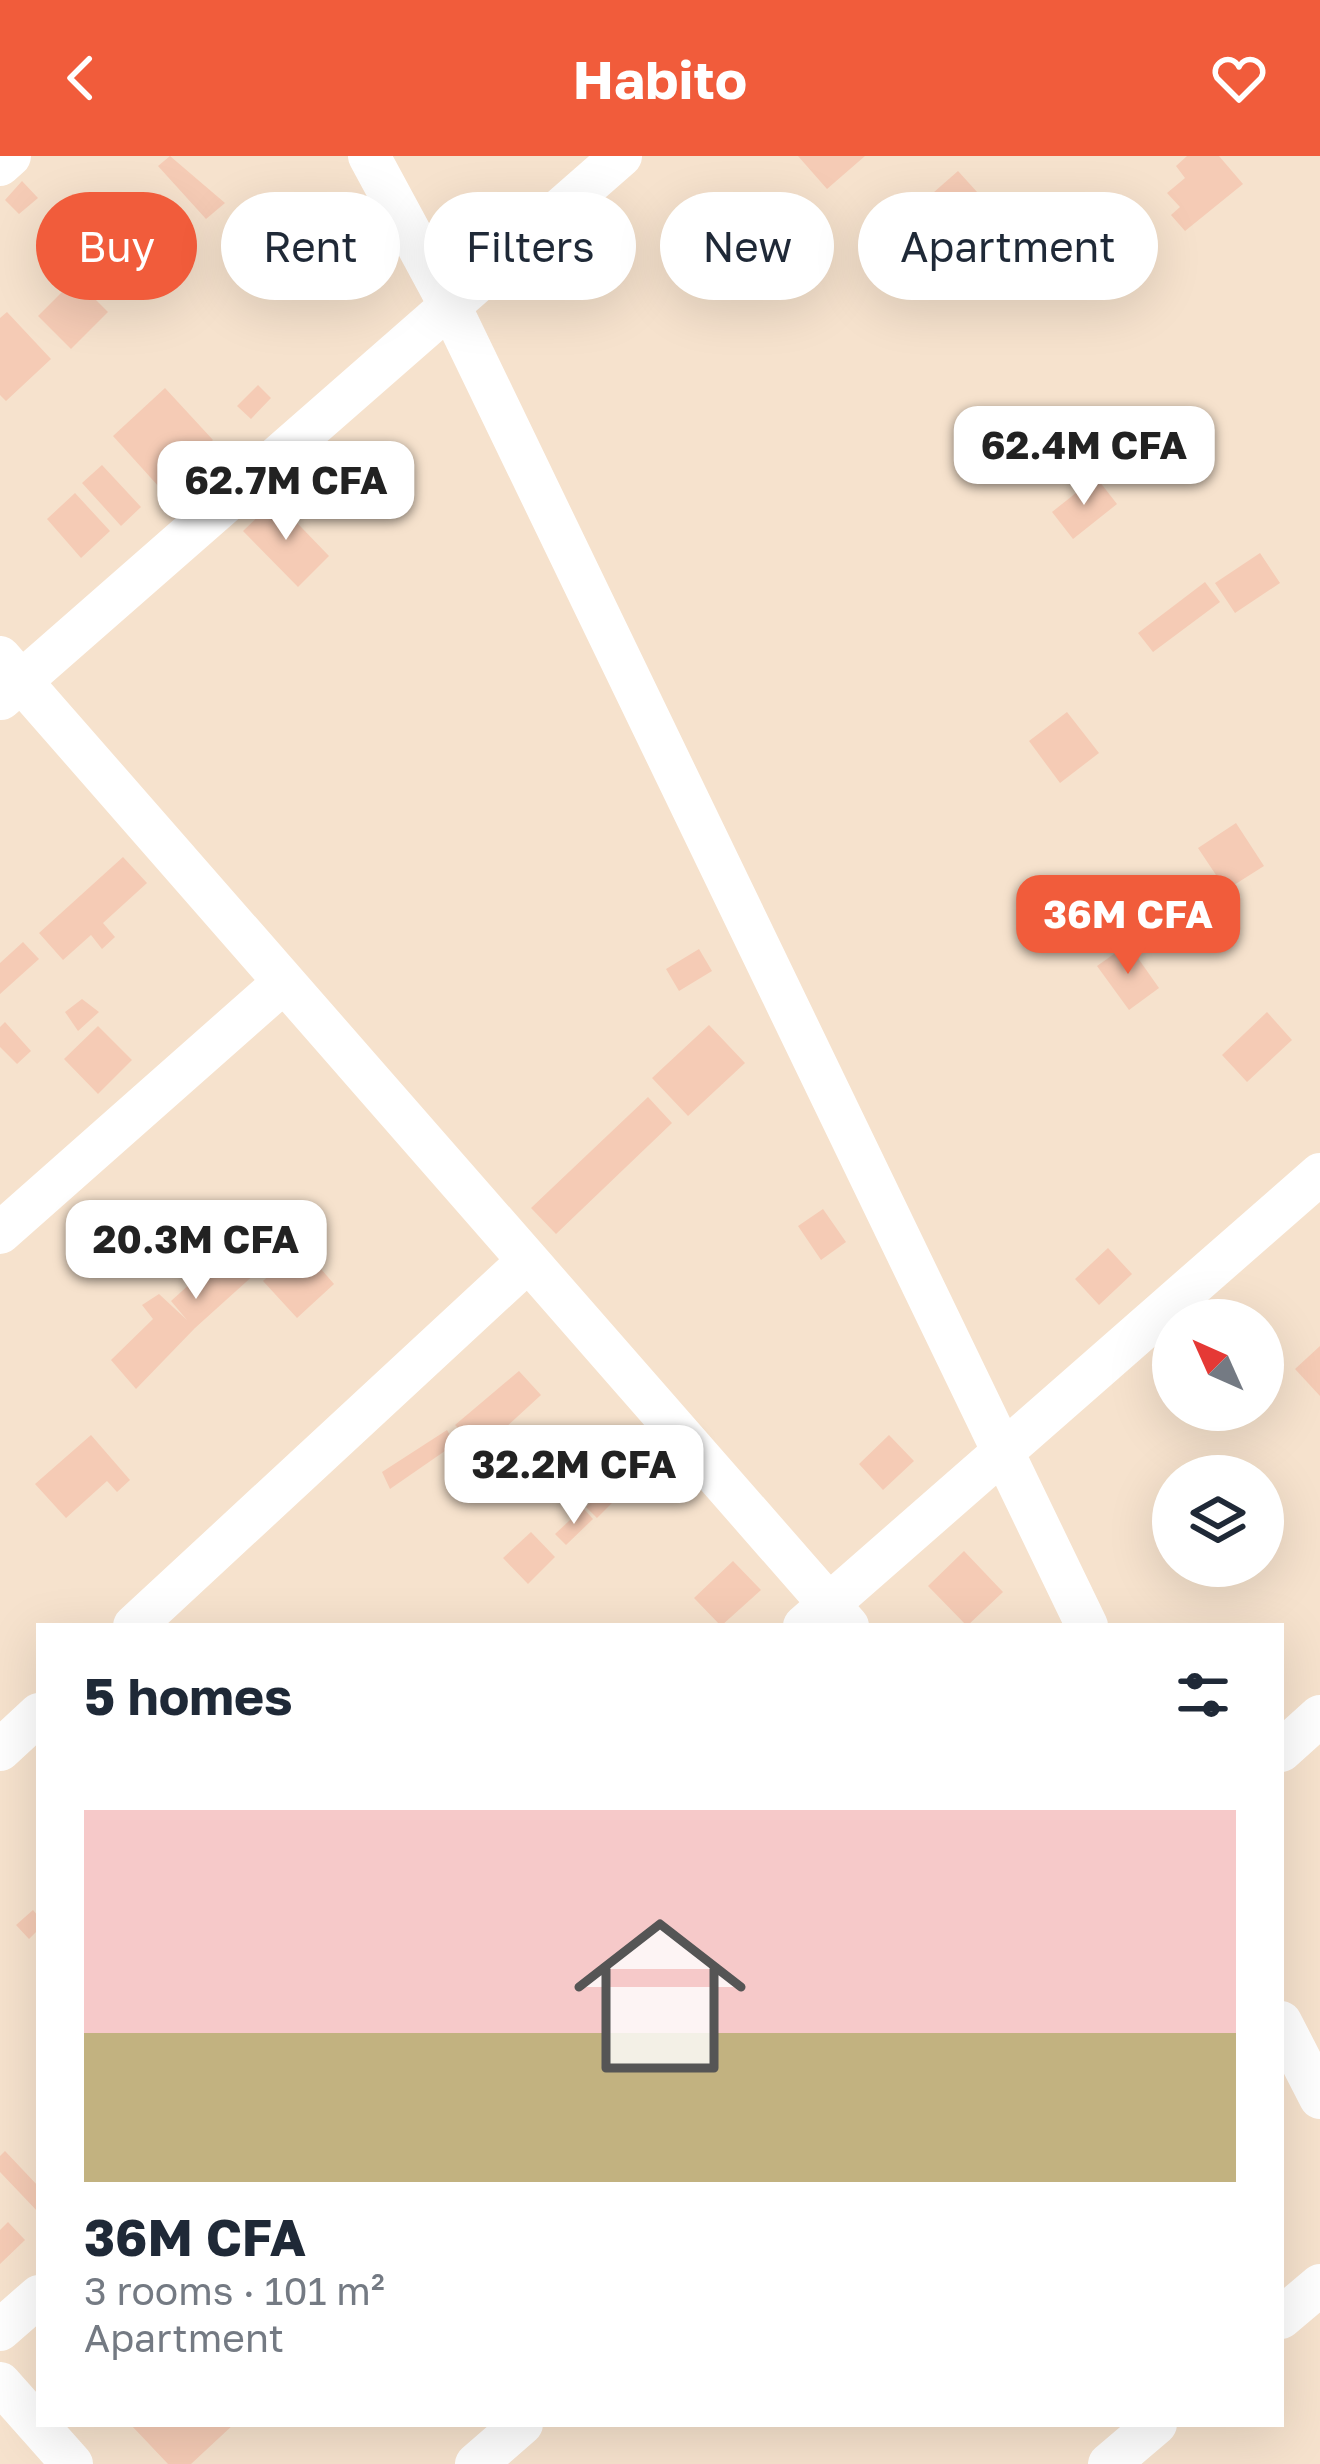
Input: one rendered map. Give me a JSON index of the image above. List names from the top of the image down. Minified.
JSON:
{"north":"top left","page":{"header":"Habito","chip":["Buy","Rent","Filters","New","Apartment"],"price":["62.4M CFA","62.7M CFA","36M CFA","20.3M CFA","32.2M CFA"],"heading":"5 homes","list":[{"name":"36M CFA","note":"3 rooms · 101 m² · Apartment"}]}}
